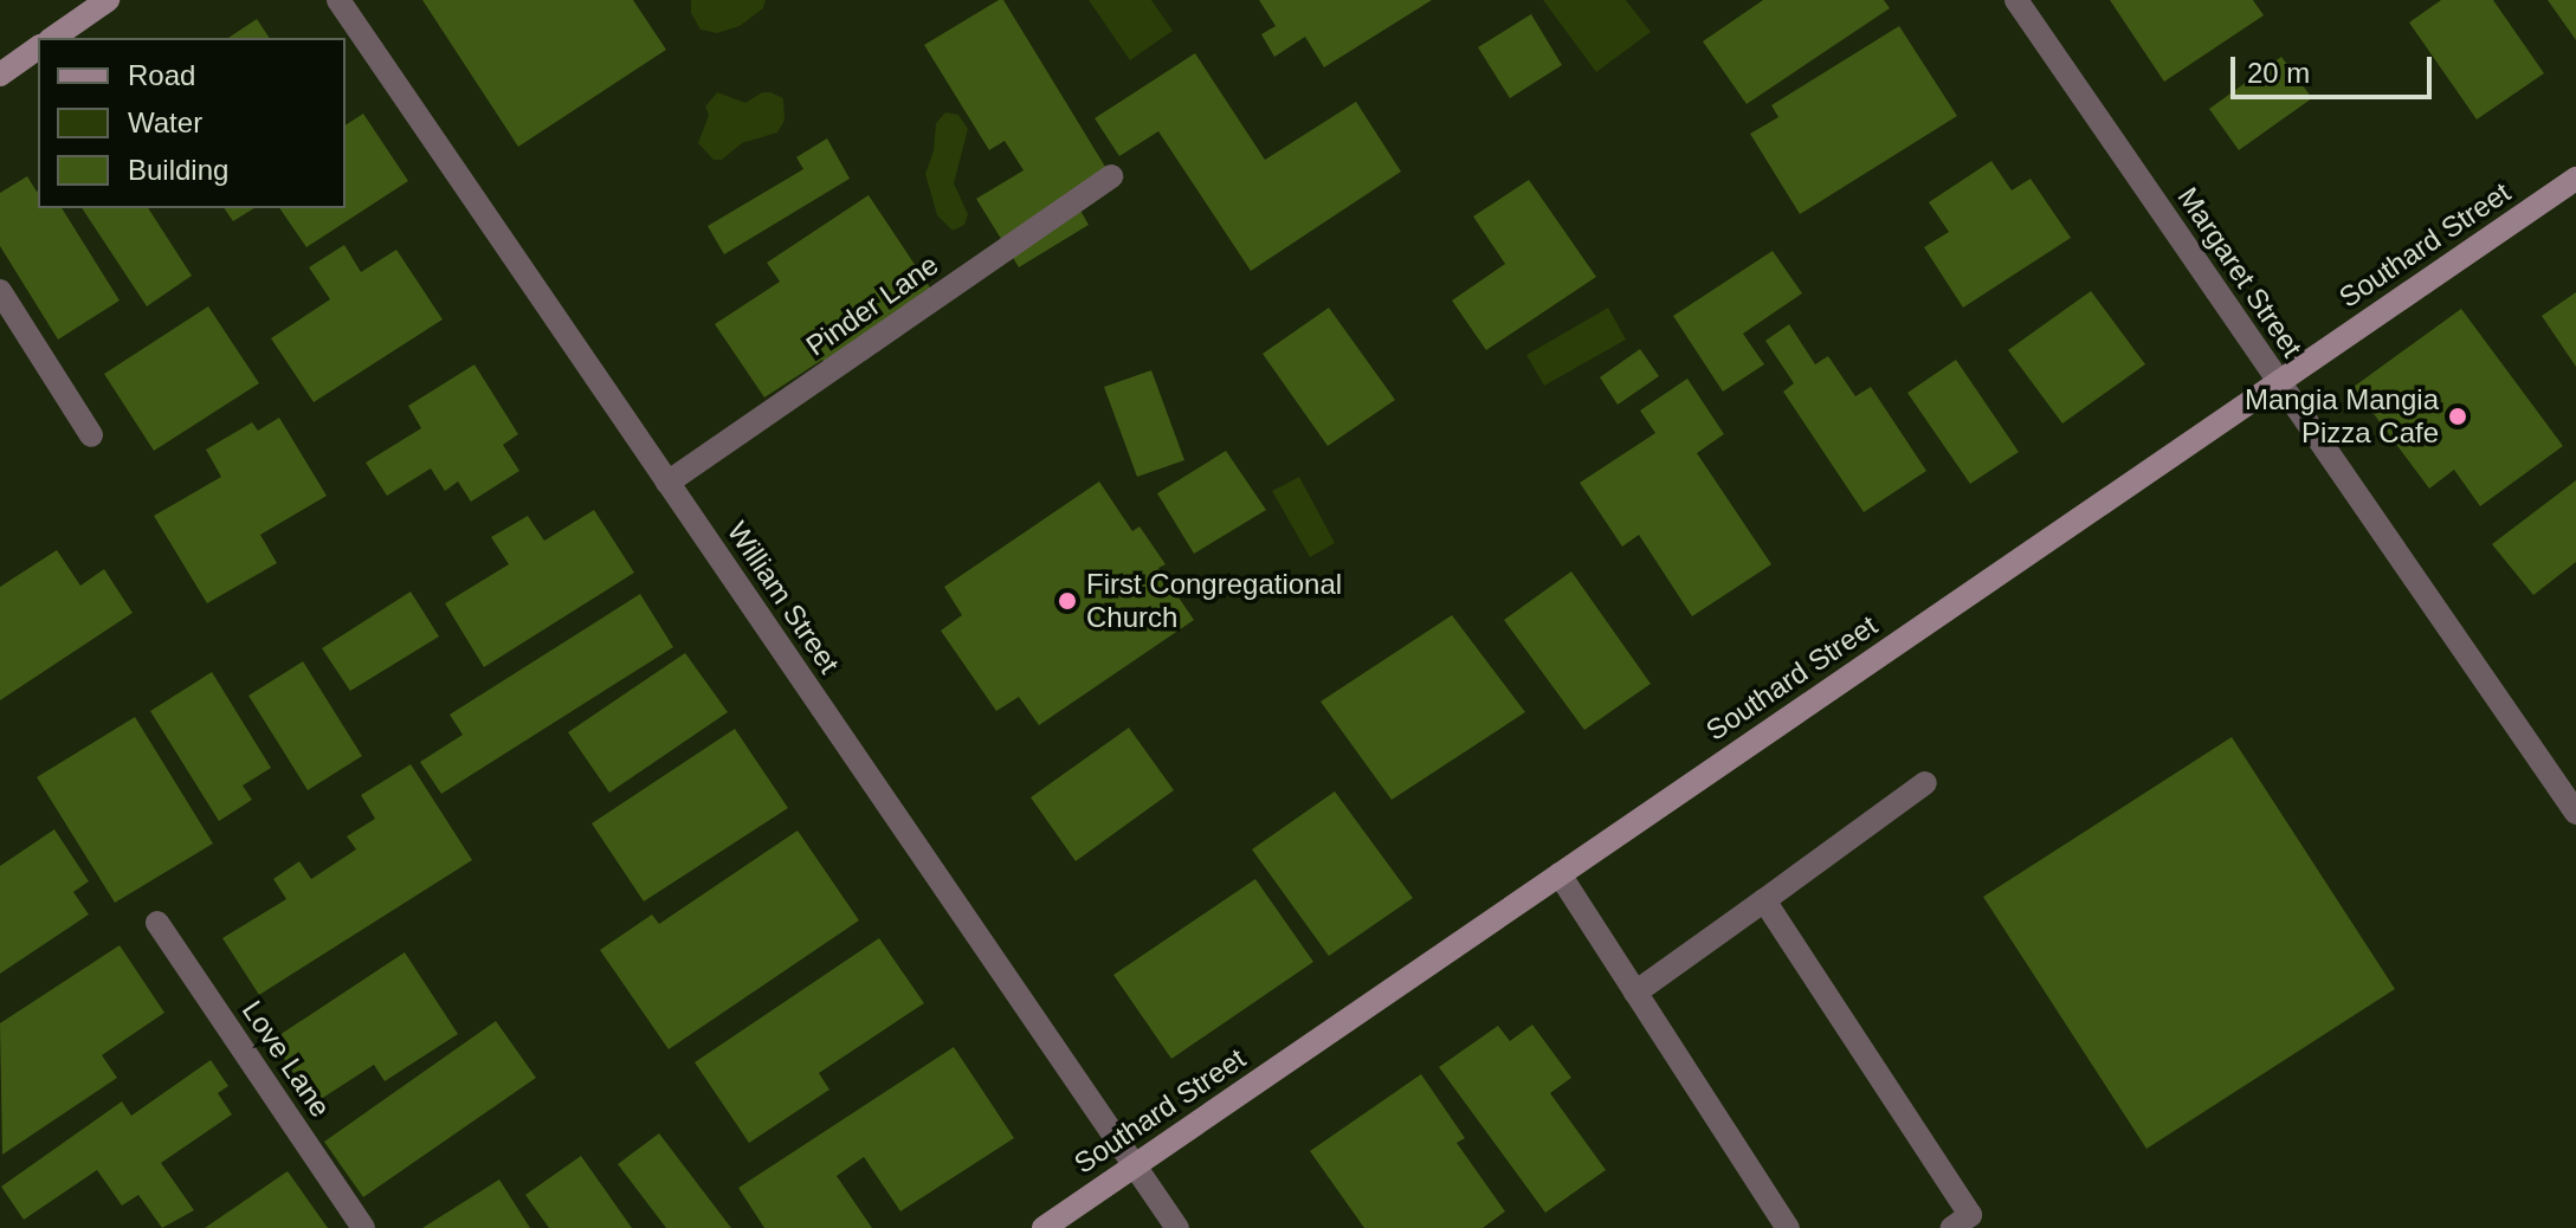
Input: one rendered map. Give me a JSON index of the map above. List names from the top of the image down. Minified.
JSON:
{"streets":{"street":["Southard Street","Margaret Street","Pinder Lane","William Street","Love Lane"]},"crossings":[["Southard Street","Margaret Street"],["Southard Street","William Street"],["Pinder Lane","William Street"]],"places":["Mangia Mangia Pizza Cafe","First Congregational Church"],"legend":["Road","Water","Building"],"scale_bar":"20 m"}
